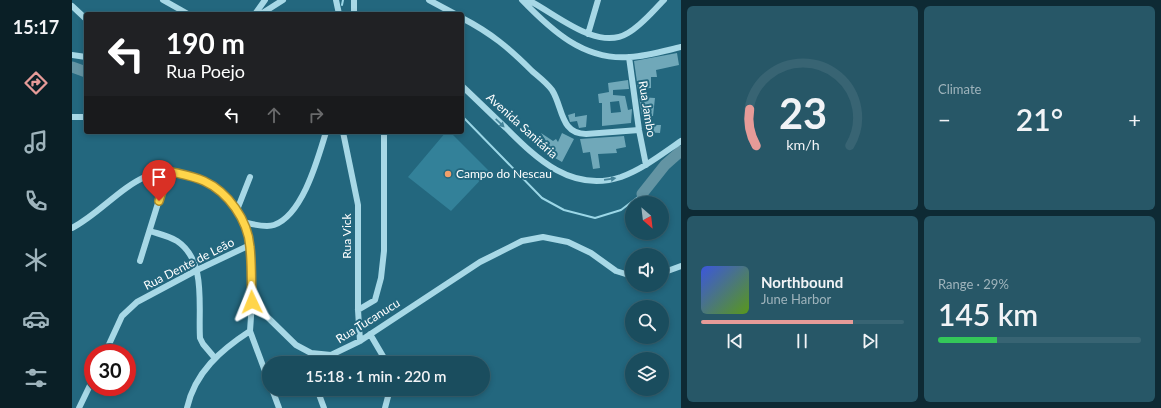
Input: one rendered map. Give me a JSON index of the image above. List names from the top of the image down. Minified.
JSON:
{"streets":{"street":["Rua Jambo","Avenida Sanitária","Rua Vick","Rua Dente de Leão","Rua Tucanucu"]},"crossings":[["Rua Jambo","Avenida Sanitária"],["Rua Vick","Rua Tucanucu"]],"one_way":["Avenida Sanitária"],"places":["Campo do Nescau"],"north":"bottom right","page":{"tabs":"15:17","tile":["Climate",["Range · 29%","145 km"]],"turn":["190 m","Rua Poejo"],"heat":["−","21°","+"],"song":["Northbound","June Harbor"],"limit":"30","trip":"15:18 · 1 min · 220 m","gauge":["23","km/h"]}}
